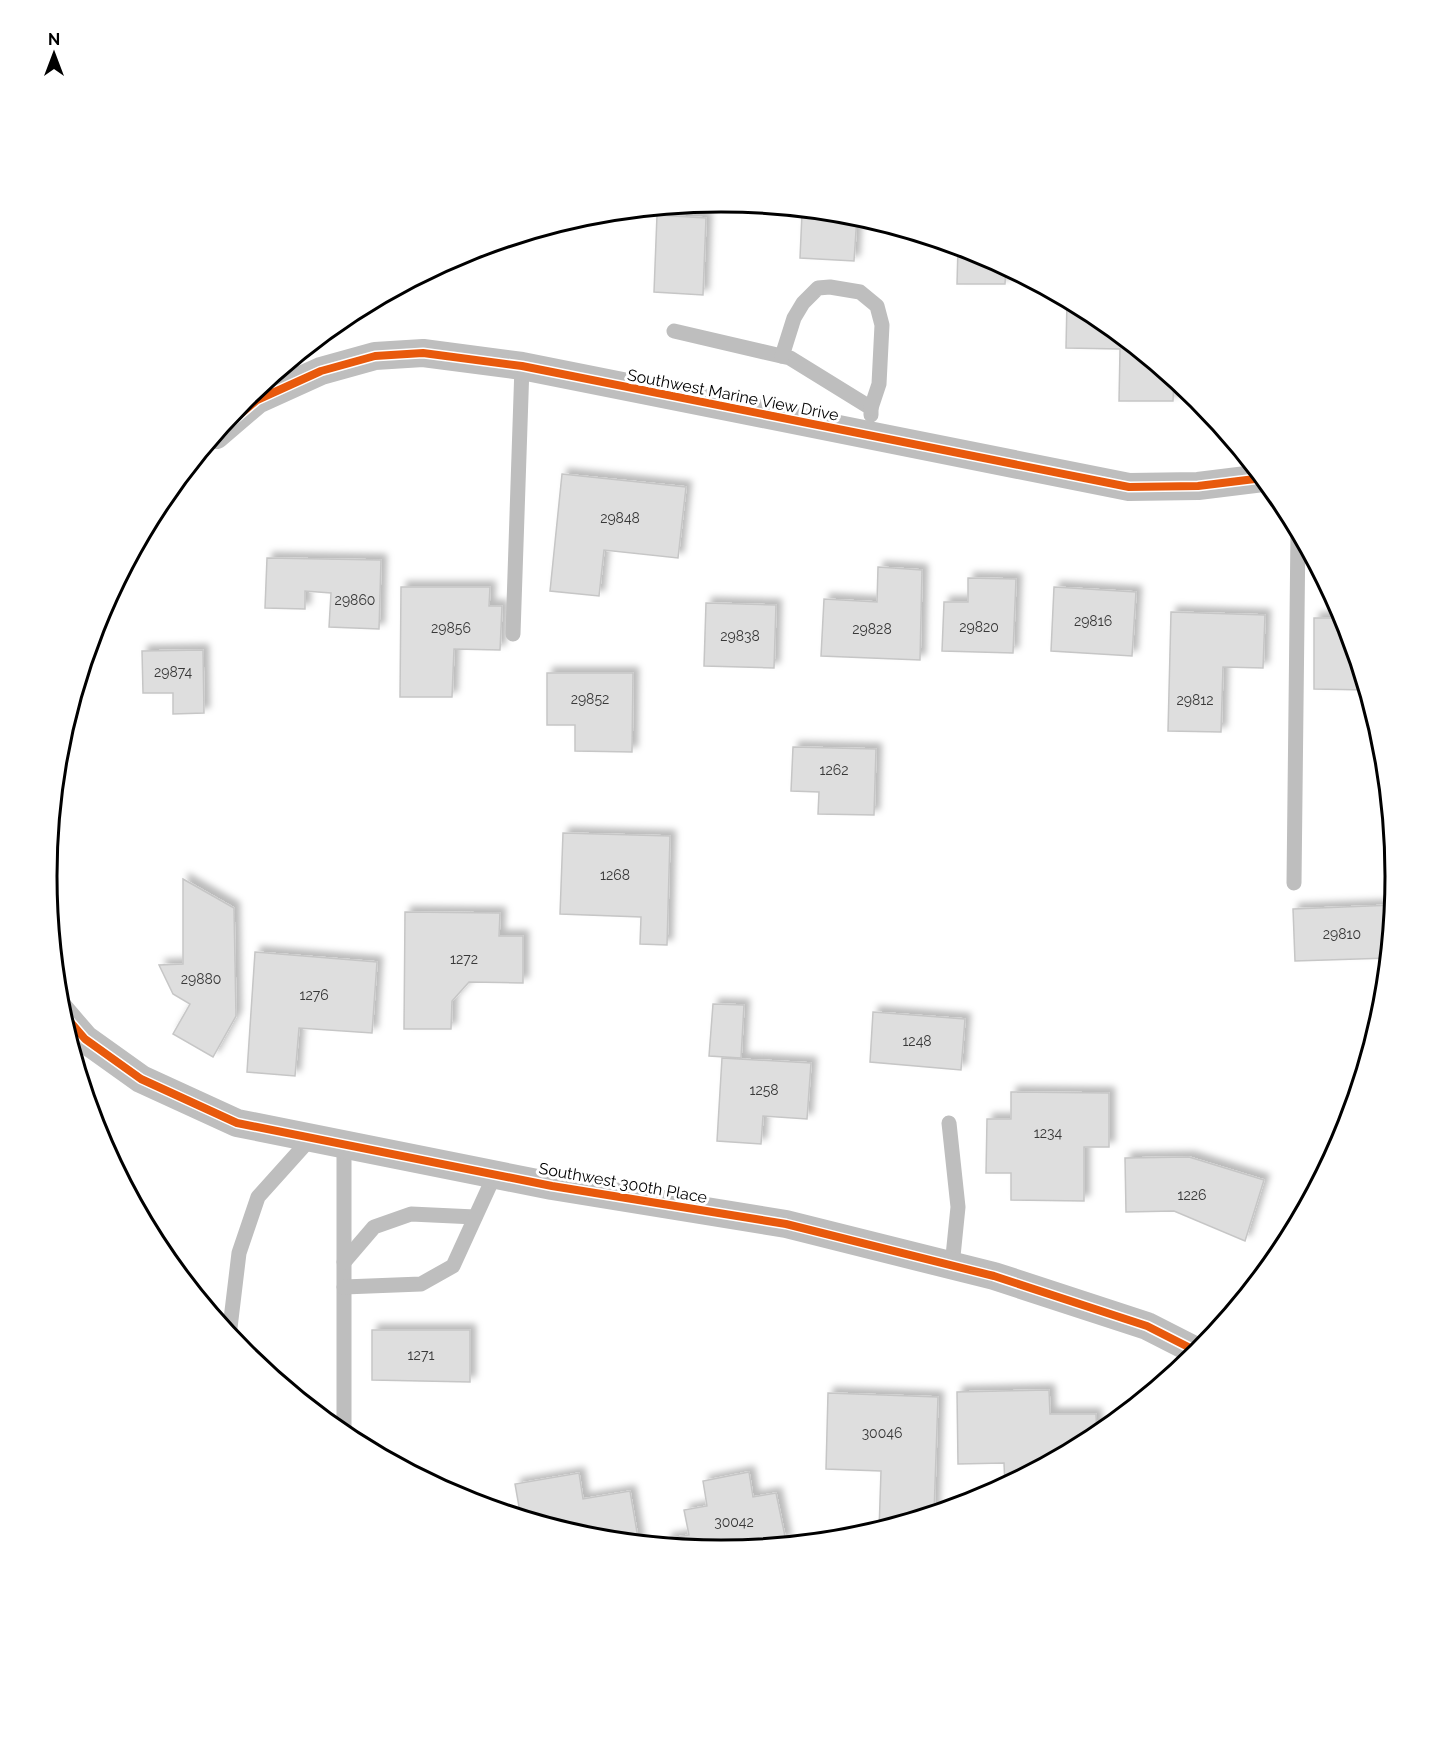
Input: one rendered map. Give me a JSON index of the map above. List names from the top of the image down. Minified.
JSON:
{"streets":{"street":["Southwest Marine View Drive","Southwest 300th Place"]},"house_numbers":["29848","29860","29816","29820","29856","29828","29838","29874","29852","29812","1262","1268","29810","1272","29880","1276","1248","1258","1234","1226","1271","30046","30042"],"north":"top"}
